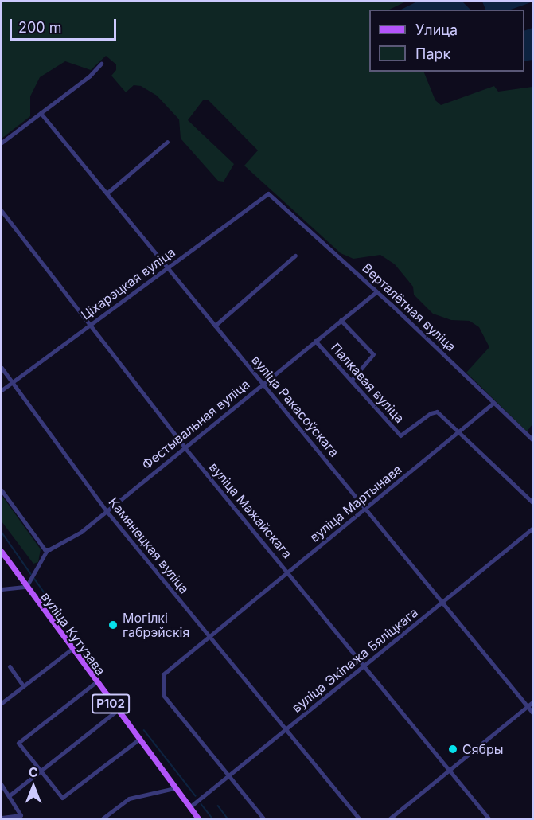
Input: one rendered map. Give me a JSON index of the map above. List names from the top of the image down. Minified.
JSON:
{"streets":{"main road":["вуліца Кутузава","Р102"],"street":["Ціхарэцкая вуліца","Верталётная вуліца","Палкавая вуліца","вуліца Ракасоўскага","Фестывальная вуліца","вуліца Мартынава","вуліца Мажайскага","Камянецкая вуліца","вуліца Экіпажа Бяліцкага"]},"crossings":[["Ціхарэцкая вуліца","Верталётная вуліца"],["Ціхарэцкая вуліца","вуліца Ракасоўскага"],["Ціхарэцкая вуліца","вуліца Мажайскага"],["Ціхарэцкая вуліца","Камянецкая вуліца"],["Верталётная вуліца","Фестывальная вуліца"],["Верталётная вуліца","вуліца Мартынава"],["Палкавая вуліца","Фестывальная вуліца"],["Палкавая вуліца","вуліца Мартынава"],["вуліца Ракасоўскага","Фестывальная вуліца"],["вуліца Ракасоўскага","вуліца Мартынава"],["вуліца Ракасоўскага","вуліца Экіпажа Бяліцкага"],["Фестывальная вуліца","вуліца Мажайскага"],["Фестывальная вуліца","Камянецкая вуліца"],["вуліца Мартынава","вуліца Мажайскага"],["вуліца Мартынава","Камянецкая вуліца"],["вуліца Мартынава","вуліца Экіпажа Бяліцкага"],["вуліца Мажайскага","вуліца Экіпажа Бяліцкага"],["Камянецкая вуліца","вуліца Экіпажа Бяліцкага"],["вуліца Кутузава","вуліца Экіпажа Бяліцкага"]],"places":["Могілкі габрэйскія","Сябры"],"legend":["Улица","Парк"],"scale_bar":"200 m","north":"top"}
